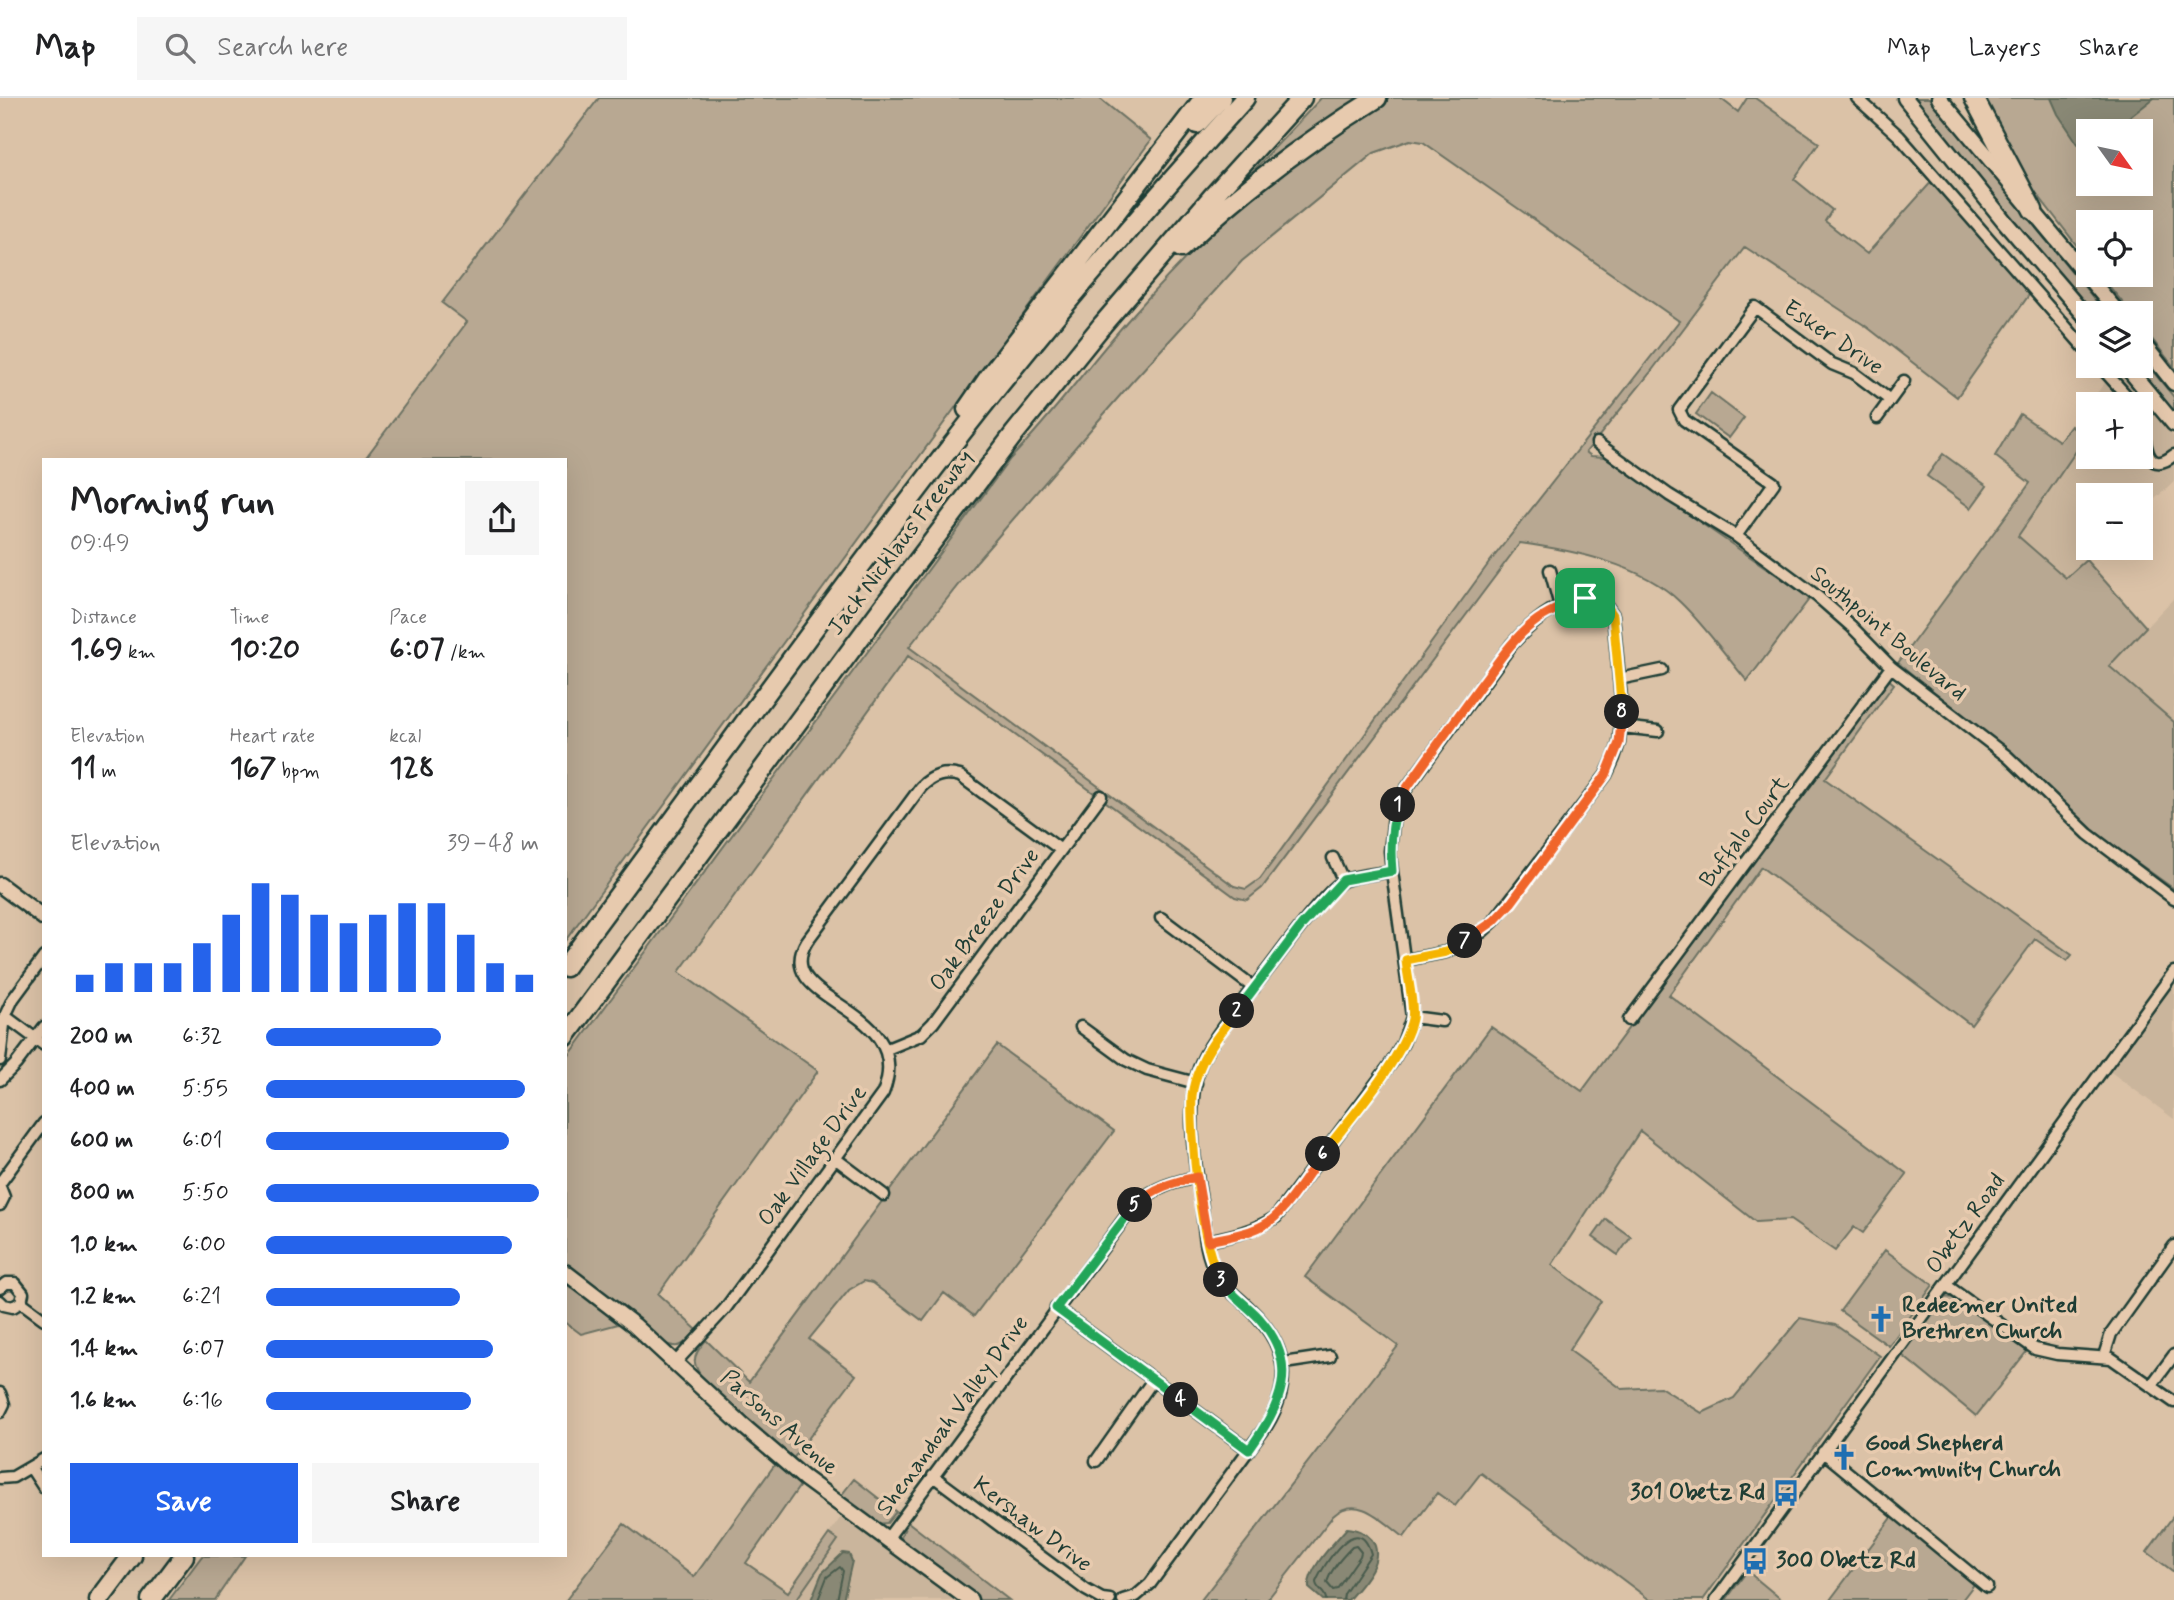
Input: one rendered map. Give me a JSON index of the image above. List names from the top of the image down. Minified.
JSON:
{"streets":{"highway":["Jack Nicklaus Freeway"],"main road":["Parsons Avenue"],"street":["Esker Drive","Southpoint Boulevard","Buffalo Court","Oak Breeze Drive","Oak Village Drive","Obetz Road","Shenandoah Valley Drive","Kershaw Drive"]},"crossings":[["Esker Drive","Southpoint Boulevard"],["Southpoint Boulevard","Buffalo Court"],["Oak Breeze Drive","Oak Village Drive"],["Oak Village Drive","Parsons Avenue"],["Shenandoah Valley Drive","Parsons Avenue"],["Shenandoah Valley Drive","Kershaw Drive"]],"places":{"church":["Redeemer United Brethren Church","Good Shepherd Community Church"],"bus stop":["301 Obetz Rd","300 Obetz Rd"]},"north":"bottom right","page":{"header":"Map","search":"Search here","nav":["Map","Layers","Share"],"map_buttons":["+","−"],"heading":["Morning run","09:49"],"stats":[["Distance","1.69 km"],["Time","10:20"],["Pace","6:07 /km"],["Elevation","11 m"],["Heart rate","167 bpm"],["kcal","128"]],"pins":["8","1","7","2","6","5","3","4"],"chart":["Elevation","39–48 m"],"list":[{"name":"200 m","note":"6:32"},{"name":"400 m","note":"5:55"},{"name":"600 m","note":"6:01"},{"name":"800 m","note":"5:50"},{"name":"1.0 km","note":"6:00"},{"name":"1.2 km","note":"6:21"},{"name":"1.4 km","note":"6:07"},{"name":"1.6 km","note":"6:16"}],"buttons":["Save","Share"]}}
